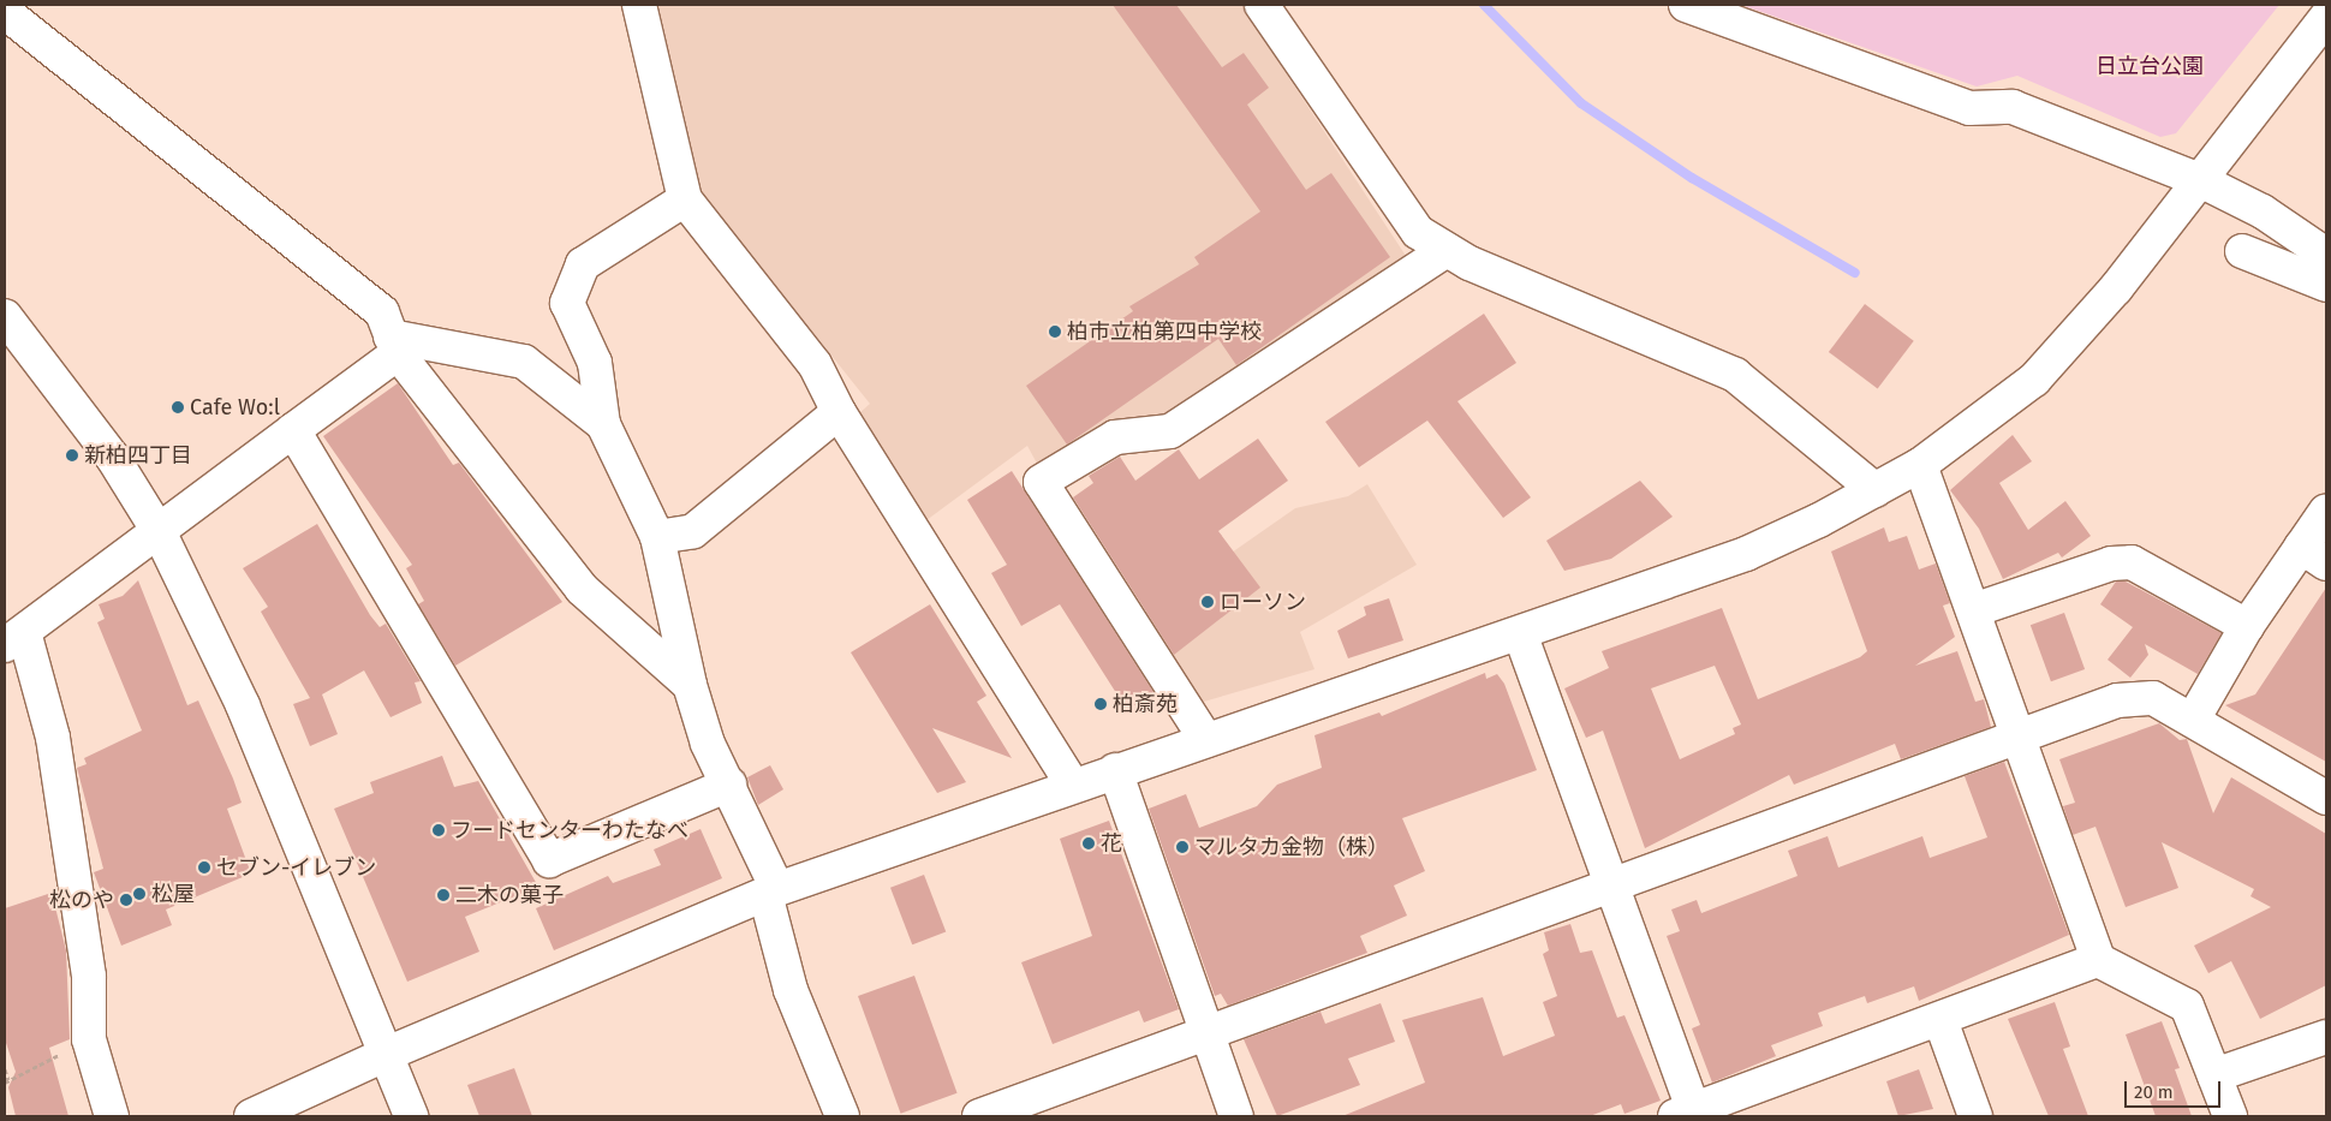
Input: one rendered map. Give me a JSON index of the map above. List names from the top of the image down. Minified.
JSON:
{"parks":["日立台公園"],"places":["柏市立柏第四中学校","Cafe Wo:l","新柏四丁目","ローソン","柏斎苑","フードセンターわたなべ","花","マルタカ金物（株）","セブン-イレブン","松屋","二木の菓子","松のや"],"scale_bar":"20 m"}
